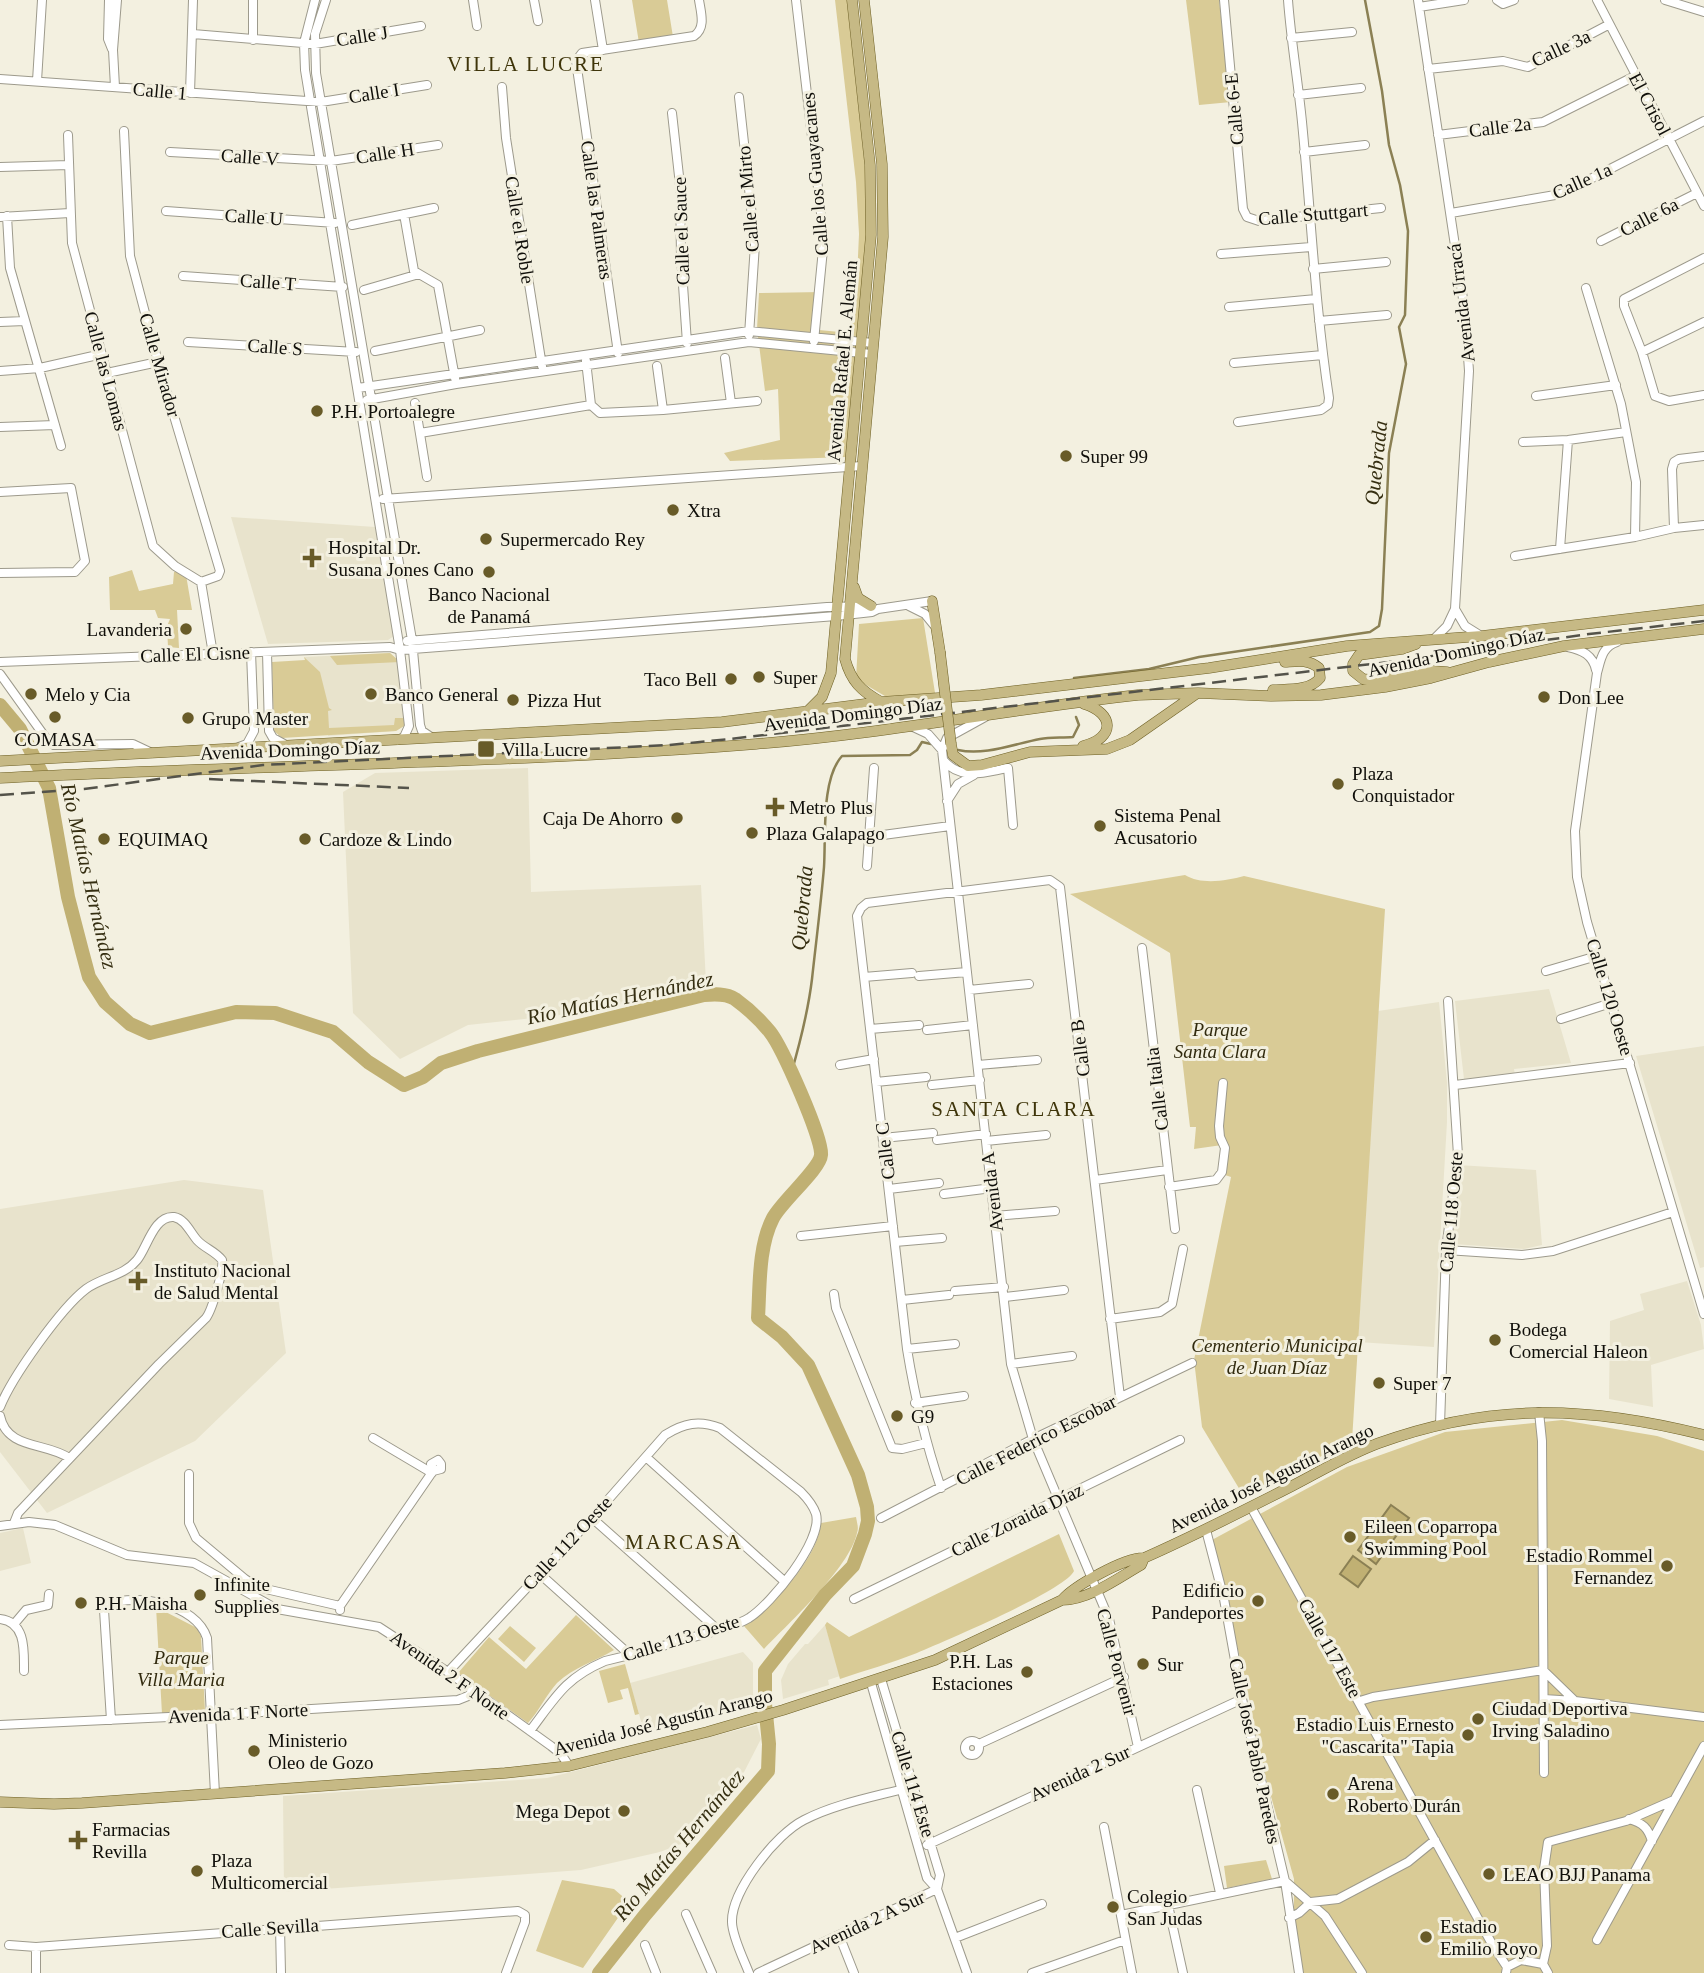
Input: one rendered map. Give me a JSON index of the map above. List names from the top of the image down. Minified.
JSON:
{"streets":{"main road":["Avenida Rafael E. Alemán","Avenida Domingo Díaz","Avenida José Agustín Arango"],"street":["Calle J","Calle 3a","Calle 1","Calle I","El Crisol","Calle 6-E","Calle 2a","Calle H","Calle V","Calle los Guayacanes","Calle 1a","Calle el Mirto","Calle las Palmeras","Calle Stuttgart","Calle U","Calle 6a","Calle el Roble","Calle el Sauce","Calle T","Avenida Urracá","Calle S","Calle Mirador","Calle las Lomas","Calle El Cisne","Calle 120 Oeste","Calle B","Calle Italia","Calle C","Avenida A","Calle 118 Oeste","Calle Federico Escobar","Calle Zoraida Díaz","Calle 112 Oeste","Calle 113 Oeste","Calle 117 Este","Calle Porvenir","Avenida 2 F Norte","Avenida 1 F Norte","Calle José Pablo Paredes","Avenida 2 Sur","Calle 114 Este","Avenida 2 A Sur","Calle Sevilla"]},"crossings":[["Calle 3a","El Crisol"],["Calle 3a","Avenida Urracá"],["Calle 1","Calle I"],["El Crisol","Calle 2a"],["El Crisol","Calle 1a"],["El Crisol","Calle 6a"],["Calle 6-E","Calle Stuttgart"],["Calle 2a","Avenida Urracá"],["Calle H","Calle V"],["Calle 1a","Avenida Urracá"],["Avenida Rafael E. Alemán","Avenida Domingo Díaz"],["Calle Mirador","Calle las Lomas"],["Avenida Domingo Díaz","Calle 120 Oeste"],["Calle B","Calle C"],["Calle B","Avenida A"],["Calle B","Calle Federico Escobar"],["Calle C","Avenida A"],["Calle C","Calle Federico Escobar"],["Avenida A","Calle Federico Escobar"],["Avenida A","Avenida José Agustín Arango"],["Avenida A","Calle Zoraida Díaz"],["Avenida A","Calle Porvenir"],["Calle 118 Oeste","Avenida José Agustín Arango"],["Avenida José Agustín Arango","Calle 117 Este"],["Avenida José Agustín Arango","Calle Porvenir"],["Avenida José Agustín Arango","Avenida 2 F Norte"],["Avenida José Agustín Arango","Calle José Pablo Paredes"],["Avenida José Agustín Arango","Calle 114 Este"],["Calle 112 Oeste","Calle 113 Oeste"],["Calle 112 Oeste","Avenida 2 F Norte"],["Calle 113 Oeste","Avenida 2 F Norte"],["Calle Porvenir","Avenida 2 Sur"],["Avenida 2 F Norte","Avenida 1 F Norte"],["Calle José Pablo Paredes","Avenida 2 Sur"],["Avenida 2 Sur","Calle 114 Este"],["Calle 114 Este","Avenida 2 A Sur"]],"districts":["VILLA LUCRE","SANTA CLARA","MARCASA"],"water":["Quebrada","Río Matías Hernández"],"parks":["Parque Santa Clara","Cementerio Municipal de Juan Díaz","Parque Villa Maria"],"places":{"other":["P.H. Portoalegre","Super 99","Xtra","Supermercado Rey","Banco Nacional de Panamá","Lavanderia","Super","Taco Bell","Melo y Cia","Banco General","Don Lee","Pizza Hut","COMASA","Grupo Master","Plaza Conquistador","Caja De Ahorro","Sistema Penal Acusatorio","Plaza Galapago","EQUIMAQ","Cardoze & Lindo","Bodega Comercial Haleon","Super 7","G9","Eileen Coparropa Swimming Pool","Estadio Rommel Fernandez","Infinite Supplies","Edificio Pandeportes","P.H. Maisha","Sur","P.H. Las Estaciones","Ciudad Deportiva Irving Saladino","Estadio Luis Ernesto \"Cascarita\" Tapia","Ministerio Oleo de Gozo","Arena Roberto Durán","Mega Depot","Plaza Multicomercial","LEAO BJJ Panama","Colegio San Judas","Estadio Emilio Royo"],"health":["Hospital Dr. Susana Jones Cano","Metro Plus","Instituto Nacional de Salud Mental","Farmacias Revilla"],"transit":["Villa Lucre"]}}
